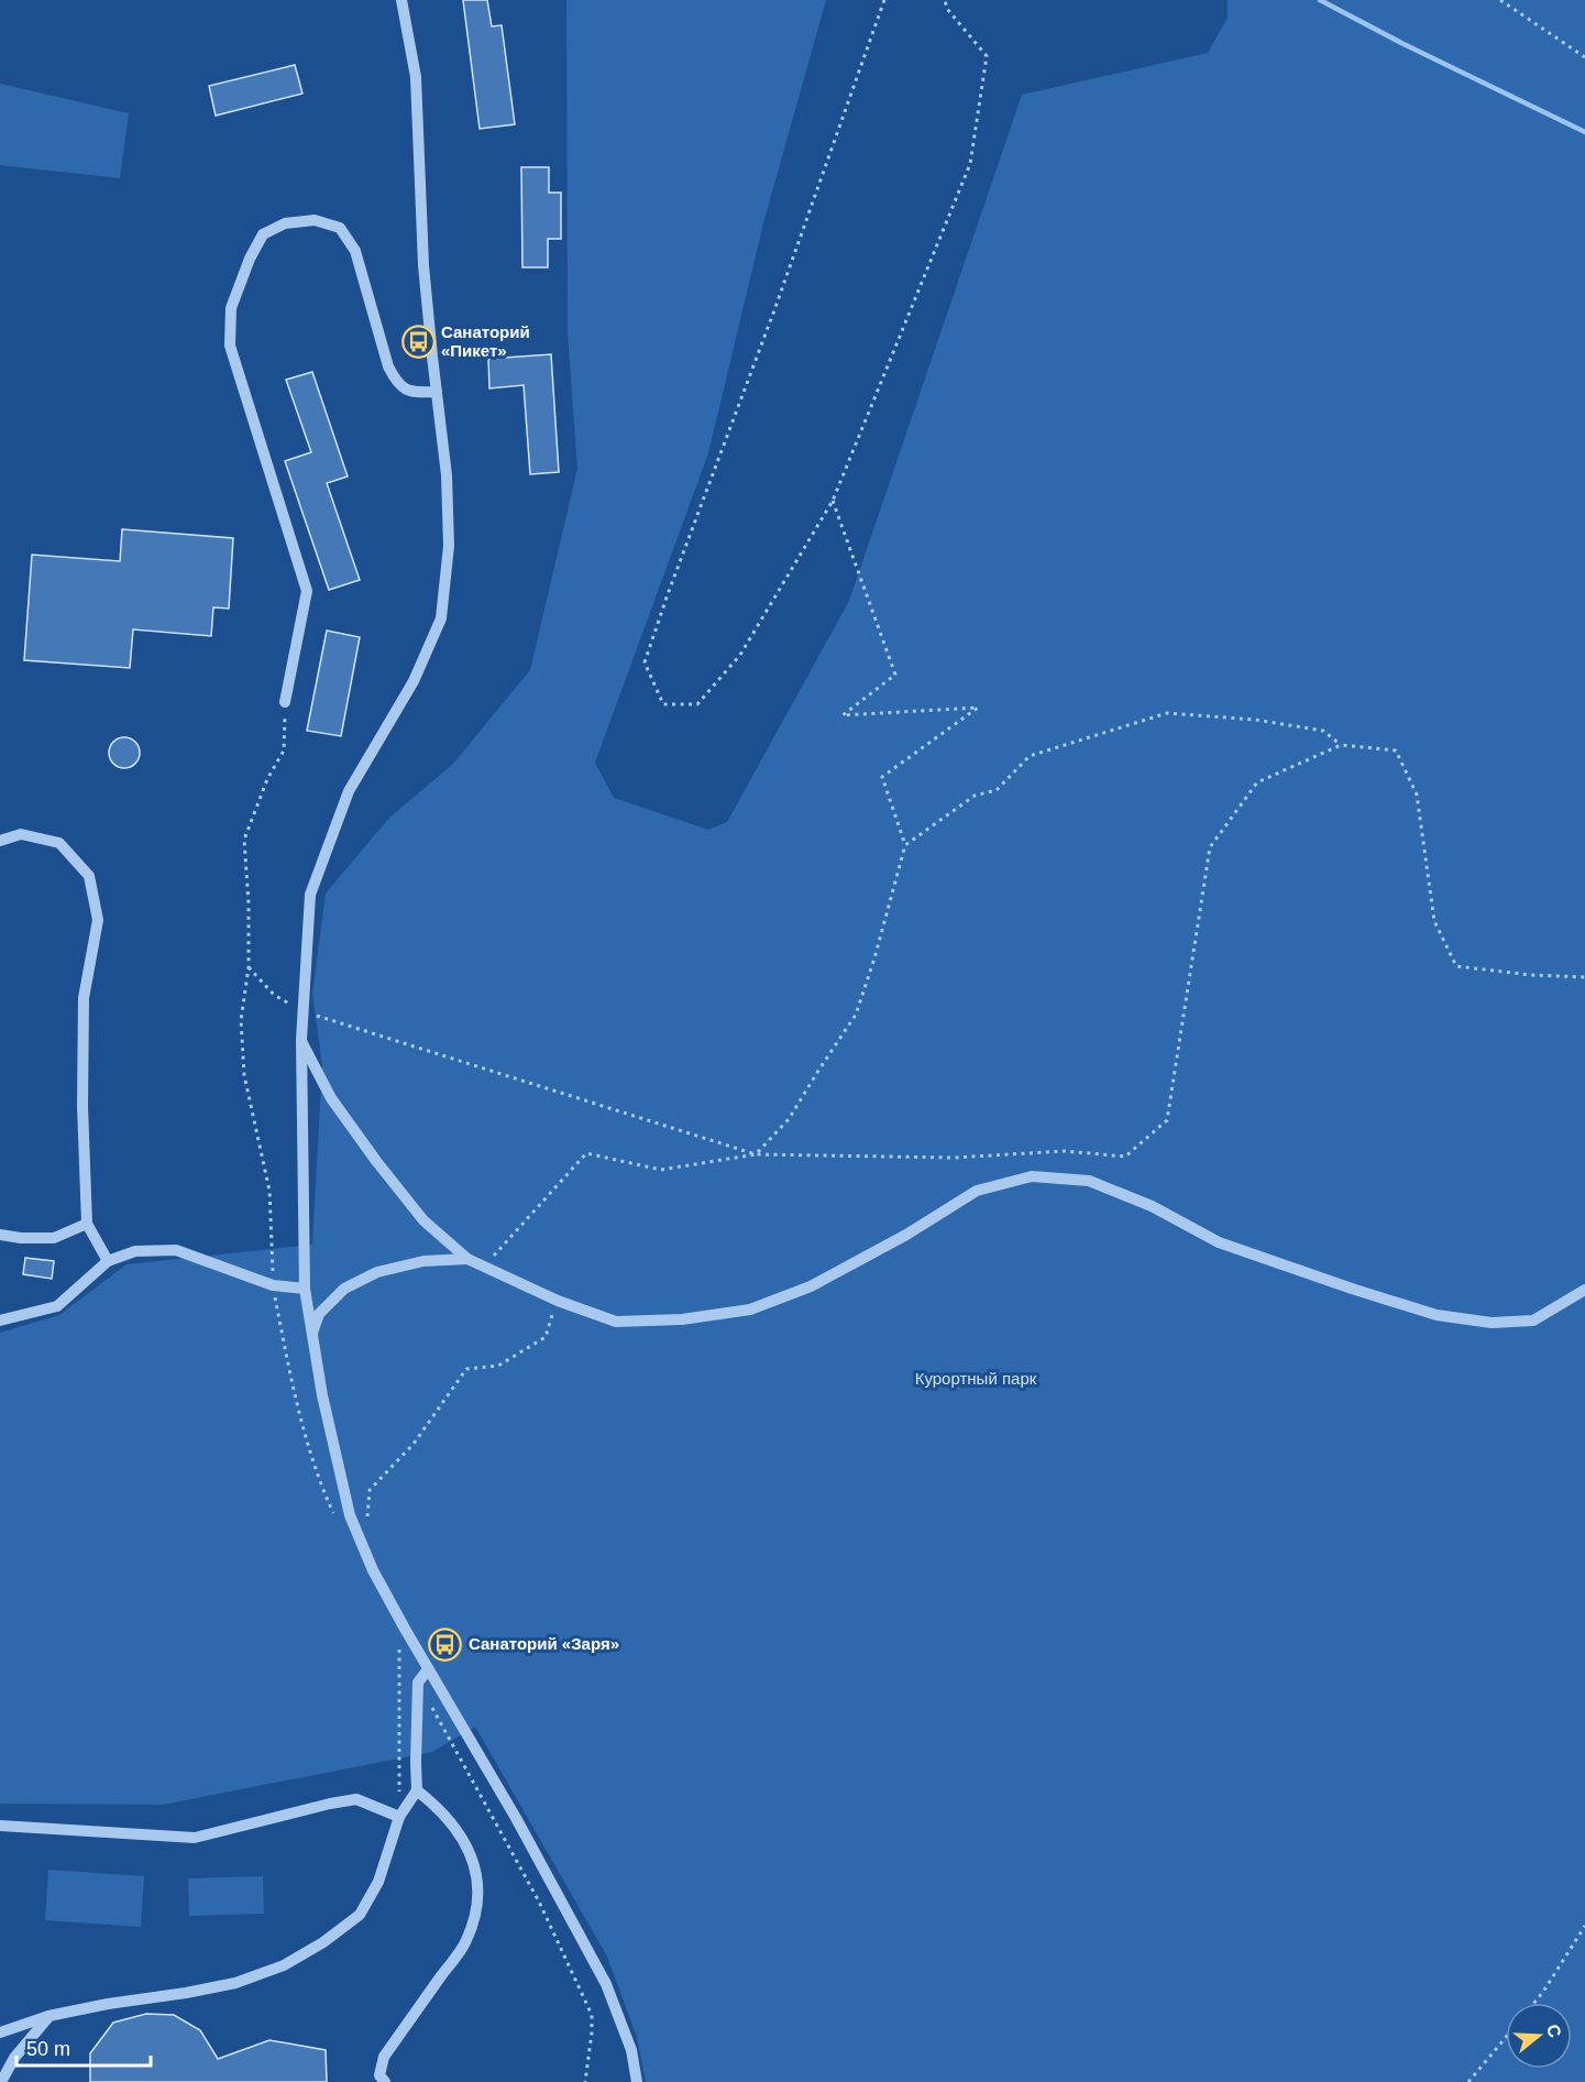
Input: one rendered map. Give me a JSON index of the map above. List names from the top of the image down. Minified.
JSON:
{"parks":["Курортный парк"],"places":{"bus stop":["Санаторий «Пикет»","Санаторий «Заря»"]},"scale_bar":"50 m","north":"right"}
